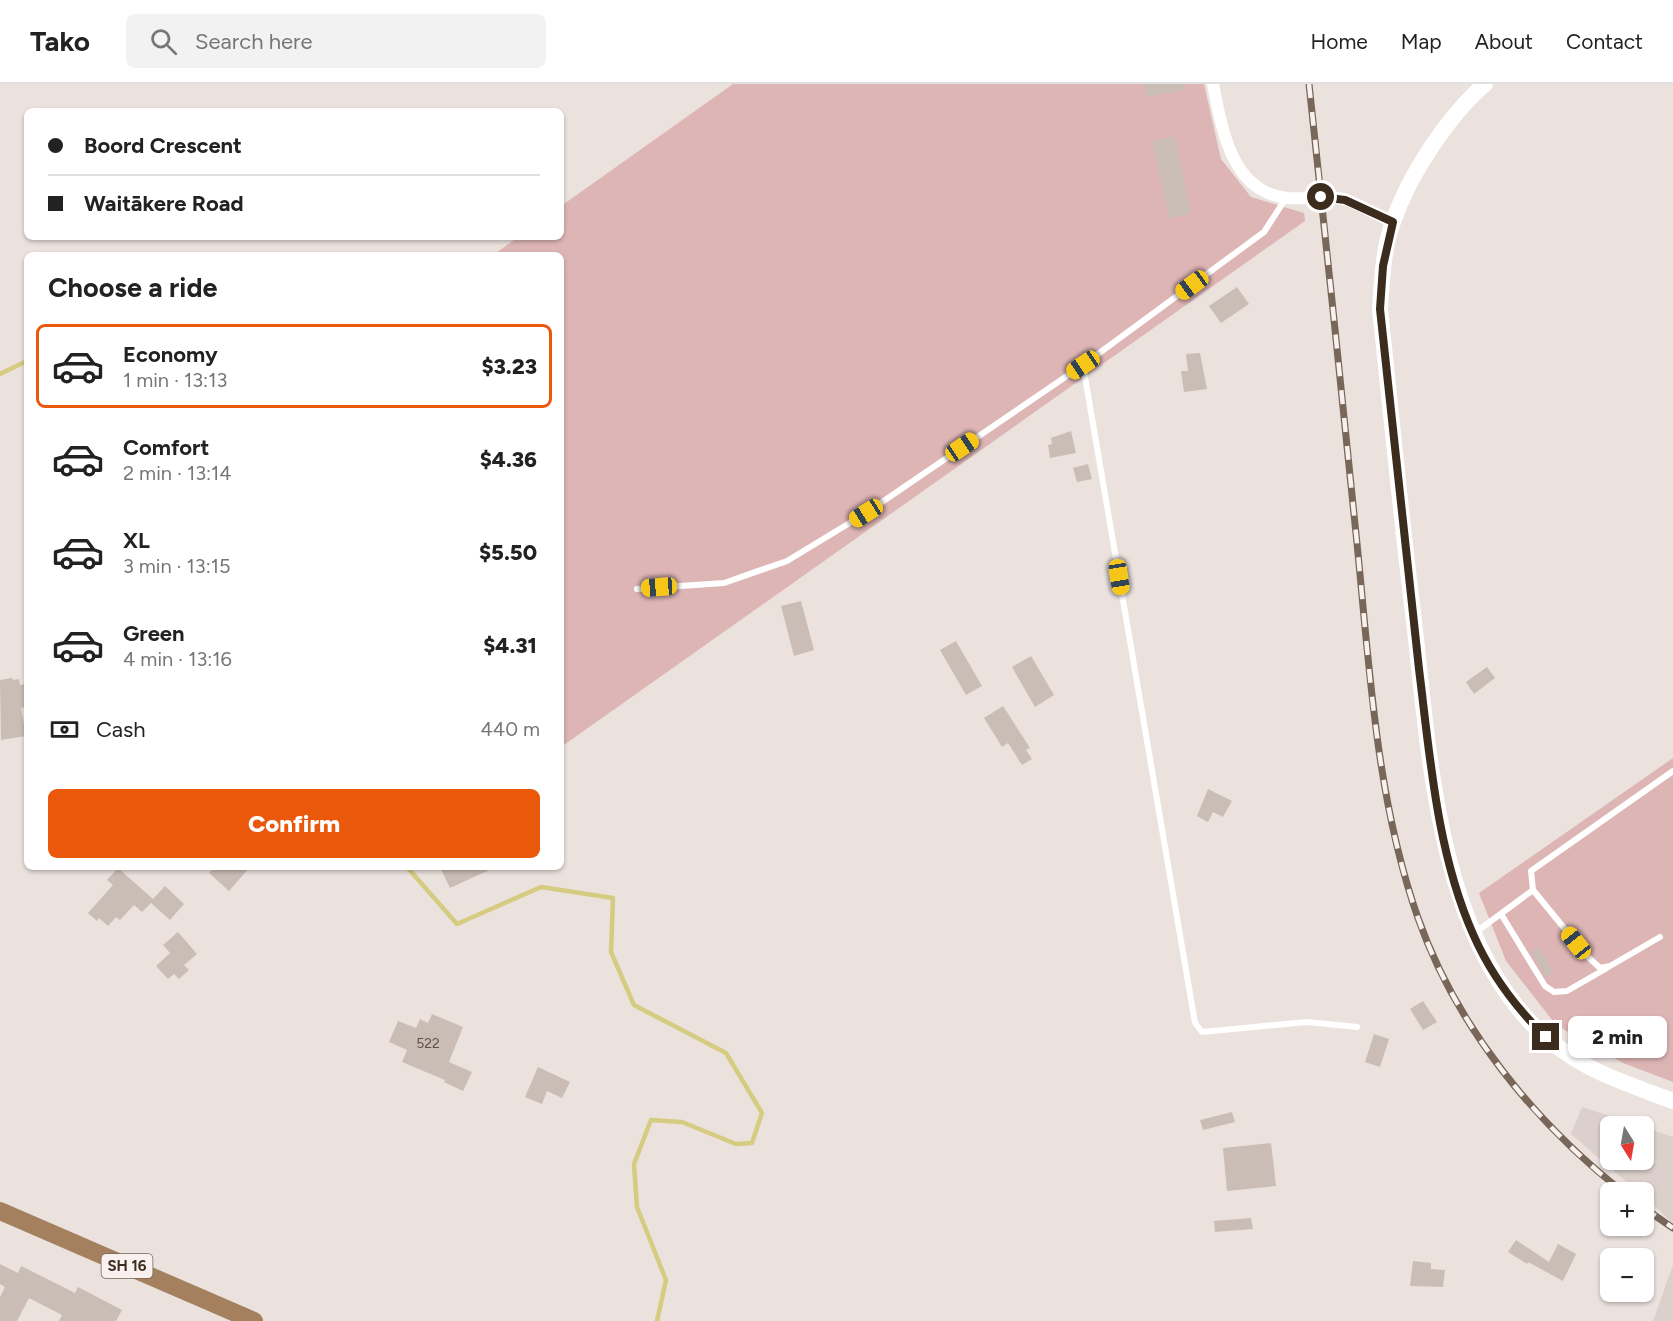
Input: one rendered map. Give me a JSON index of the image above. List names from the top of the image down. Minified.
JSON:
{"streets":{"main road":["SH 16"]},"house_numbers":["522"],"north":"bottom","page":{"header":"Tako","search":"Search here","nav":["Home","Map","About","Contact"],"banner":["Boord Crescent","Waitākere Road"],"heading":"Choose a ride","list":[{"name":"Economy","note":"1 min · 13:13","value":"$3.23"},{"name":"Comfort","note":"2 min · 13:14","value":"$4.36"},{"name":"XL","note":"3 min · 13:15","value":"$5.50"},{"name":"Green","note":"4 min · 13:16","value":"$4.31"}],"pay":["Cash","440 m"],"buttons":"Confirm","bubble":"2 min","map_buttons":["+","−"]}}
